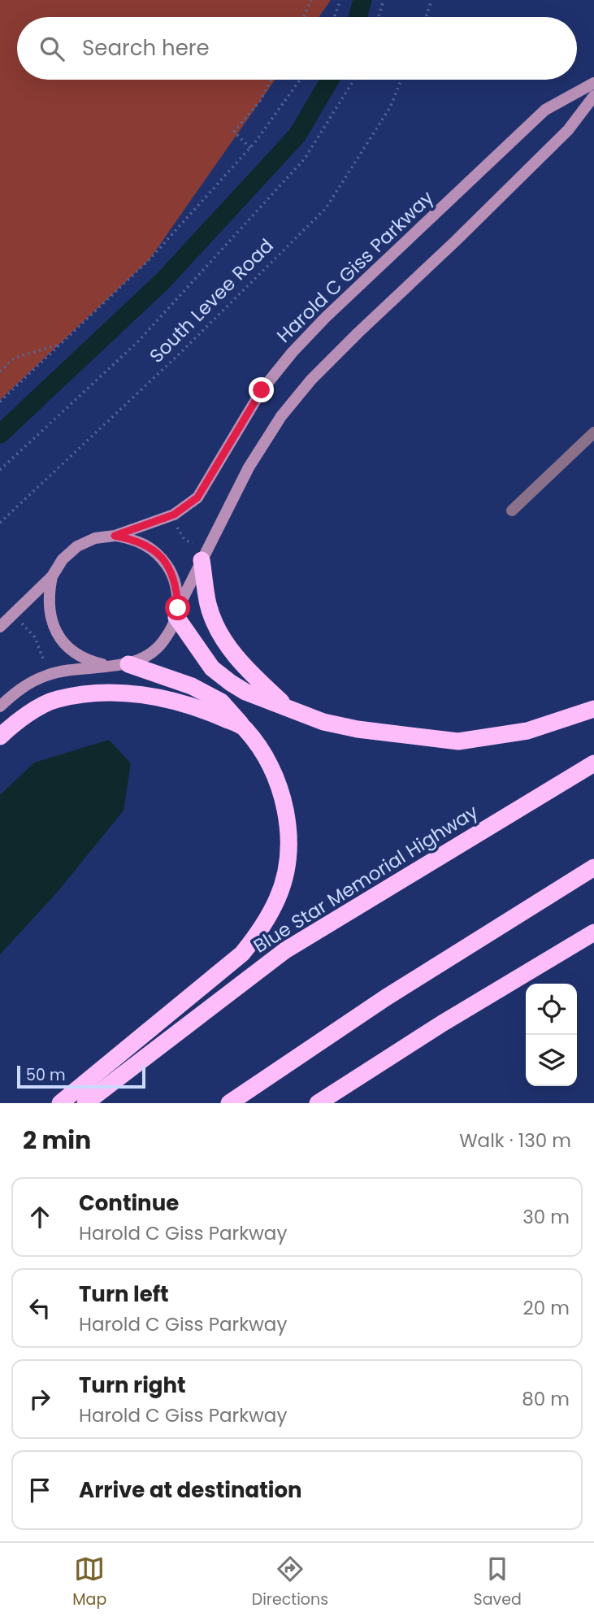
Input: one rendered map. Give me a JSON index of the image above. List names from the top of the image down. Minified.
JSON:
{"streets":{"highway":["Blue Star Memorial Highway"],"street":["Harold C Giss Parkway"],"path":["South Levee Road"]},"scale_bar":"50 m","page":{"search":"Search here","scale":"50 m","heading":["2 min","Walk · 130 m"],"list":[["Continue","Harold C Giss Parkway","30 m"],["Turn left","Harold C Giss Parkway","20 m"],["Turn right","Harold C Giss Parkway","80 m"],"Arrive at destination"],"nav":["Map","Directions","Saved"]}}
